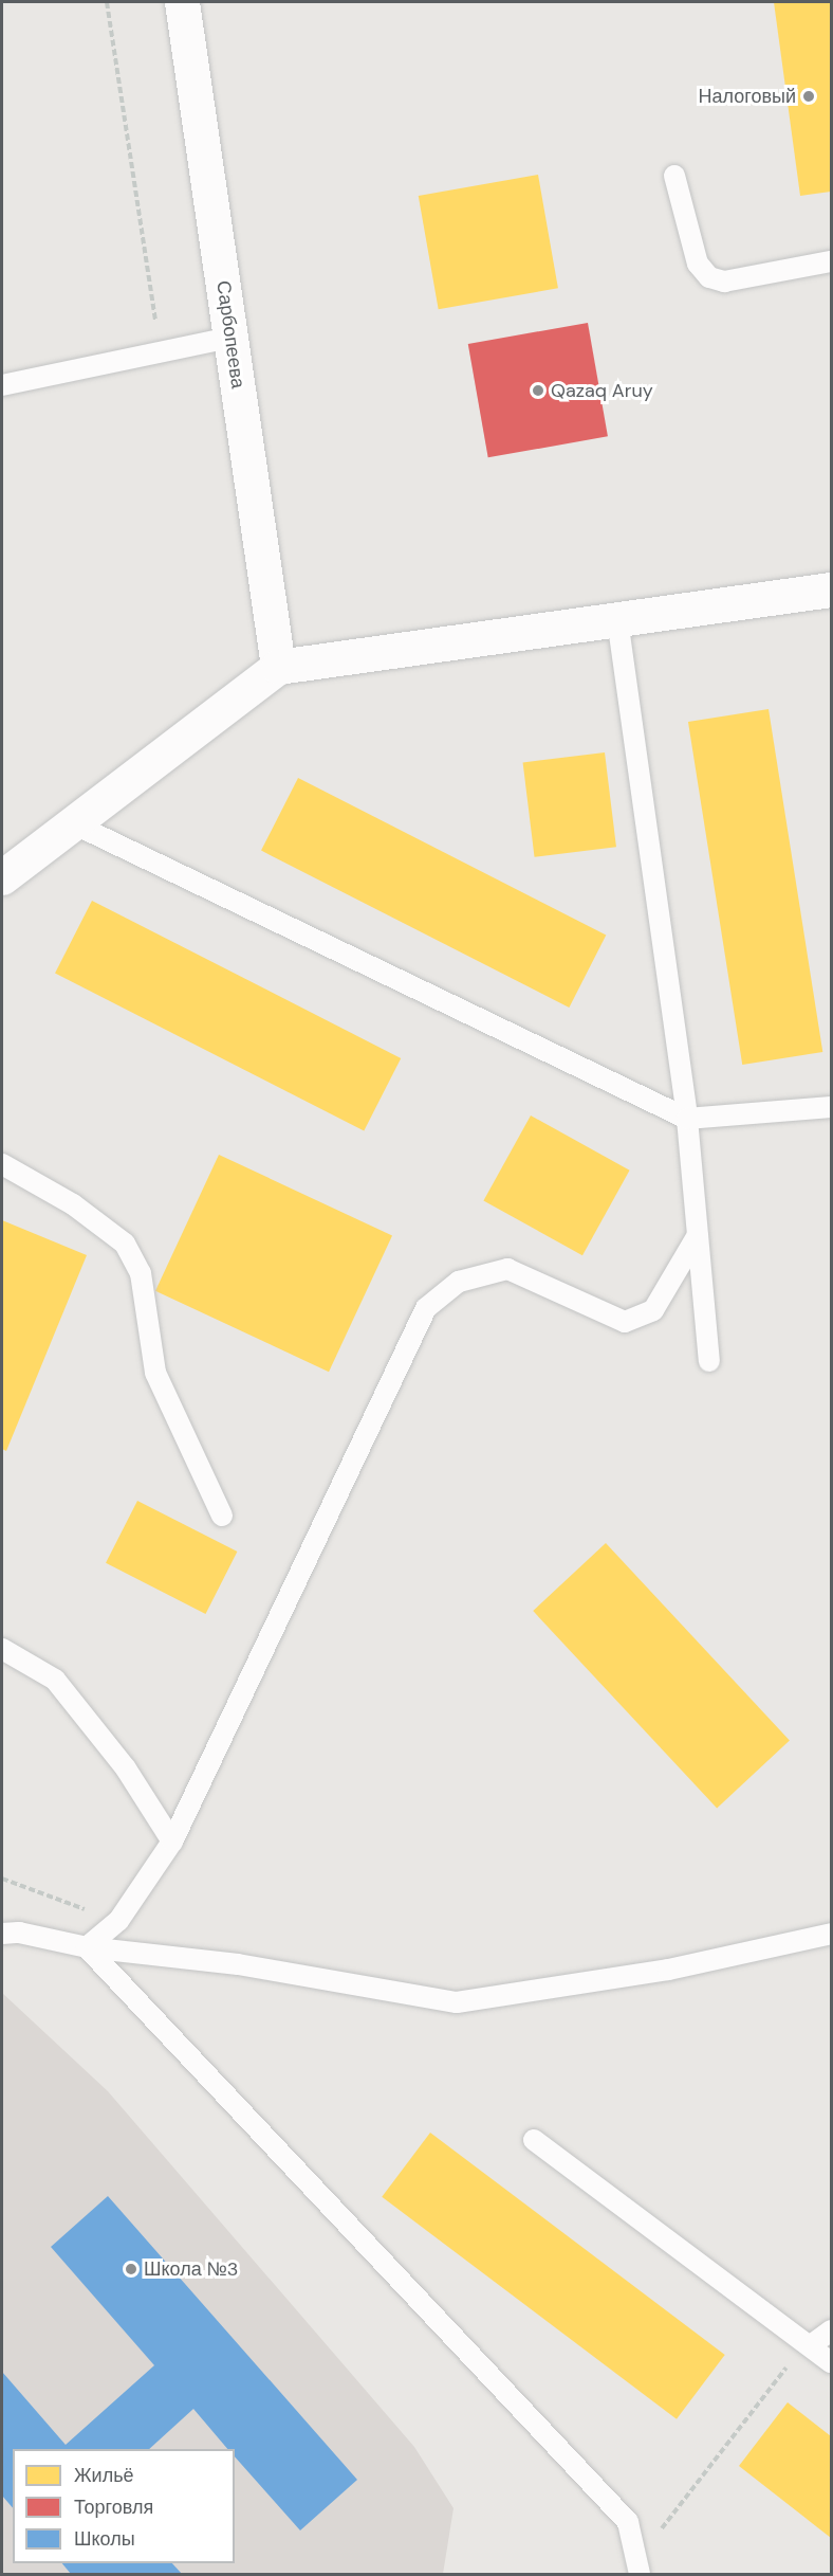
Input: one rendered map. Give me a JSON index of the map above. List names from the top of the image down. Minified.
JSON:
{"streets":{"street":["Сарбопеева"]},"places":["Налоговый","Qazaq Aruy","Школа №3"],"legend":["Жильё","Торговля","Школы"]}
